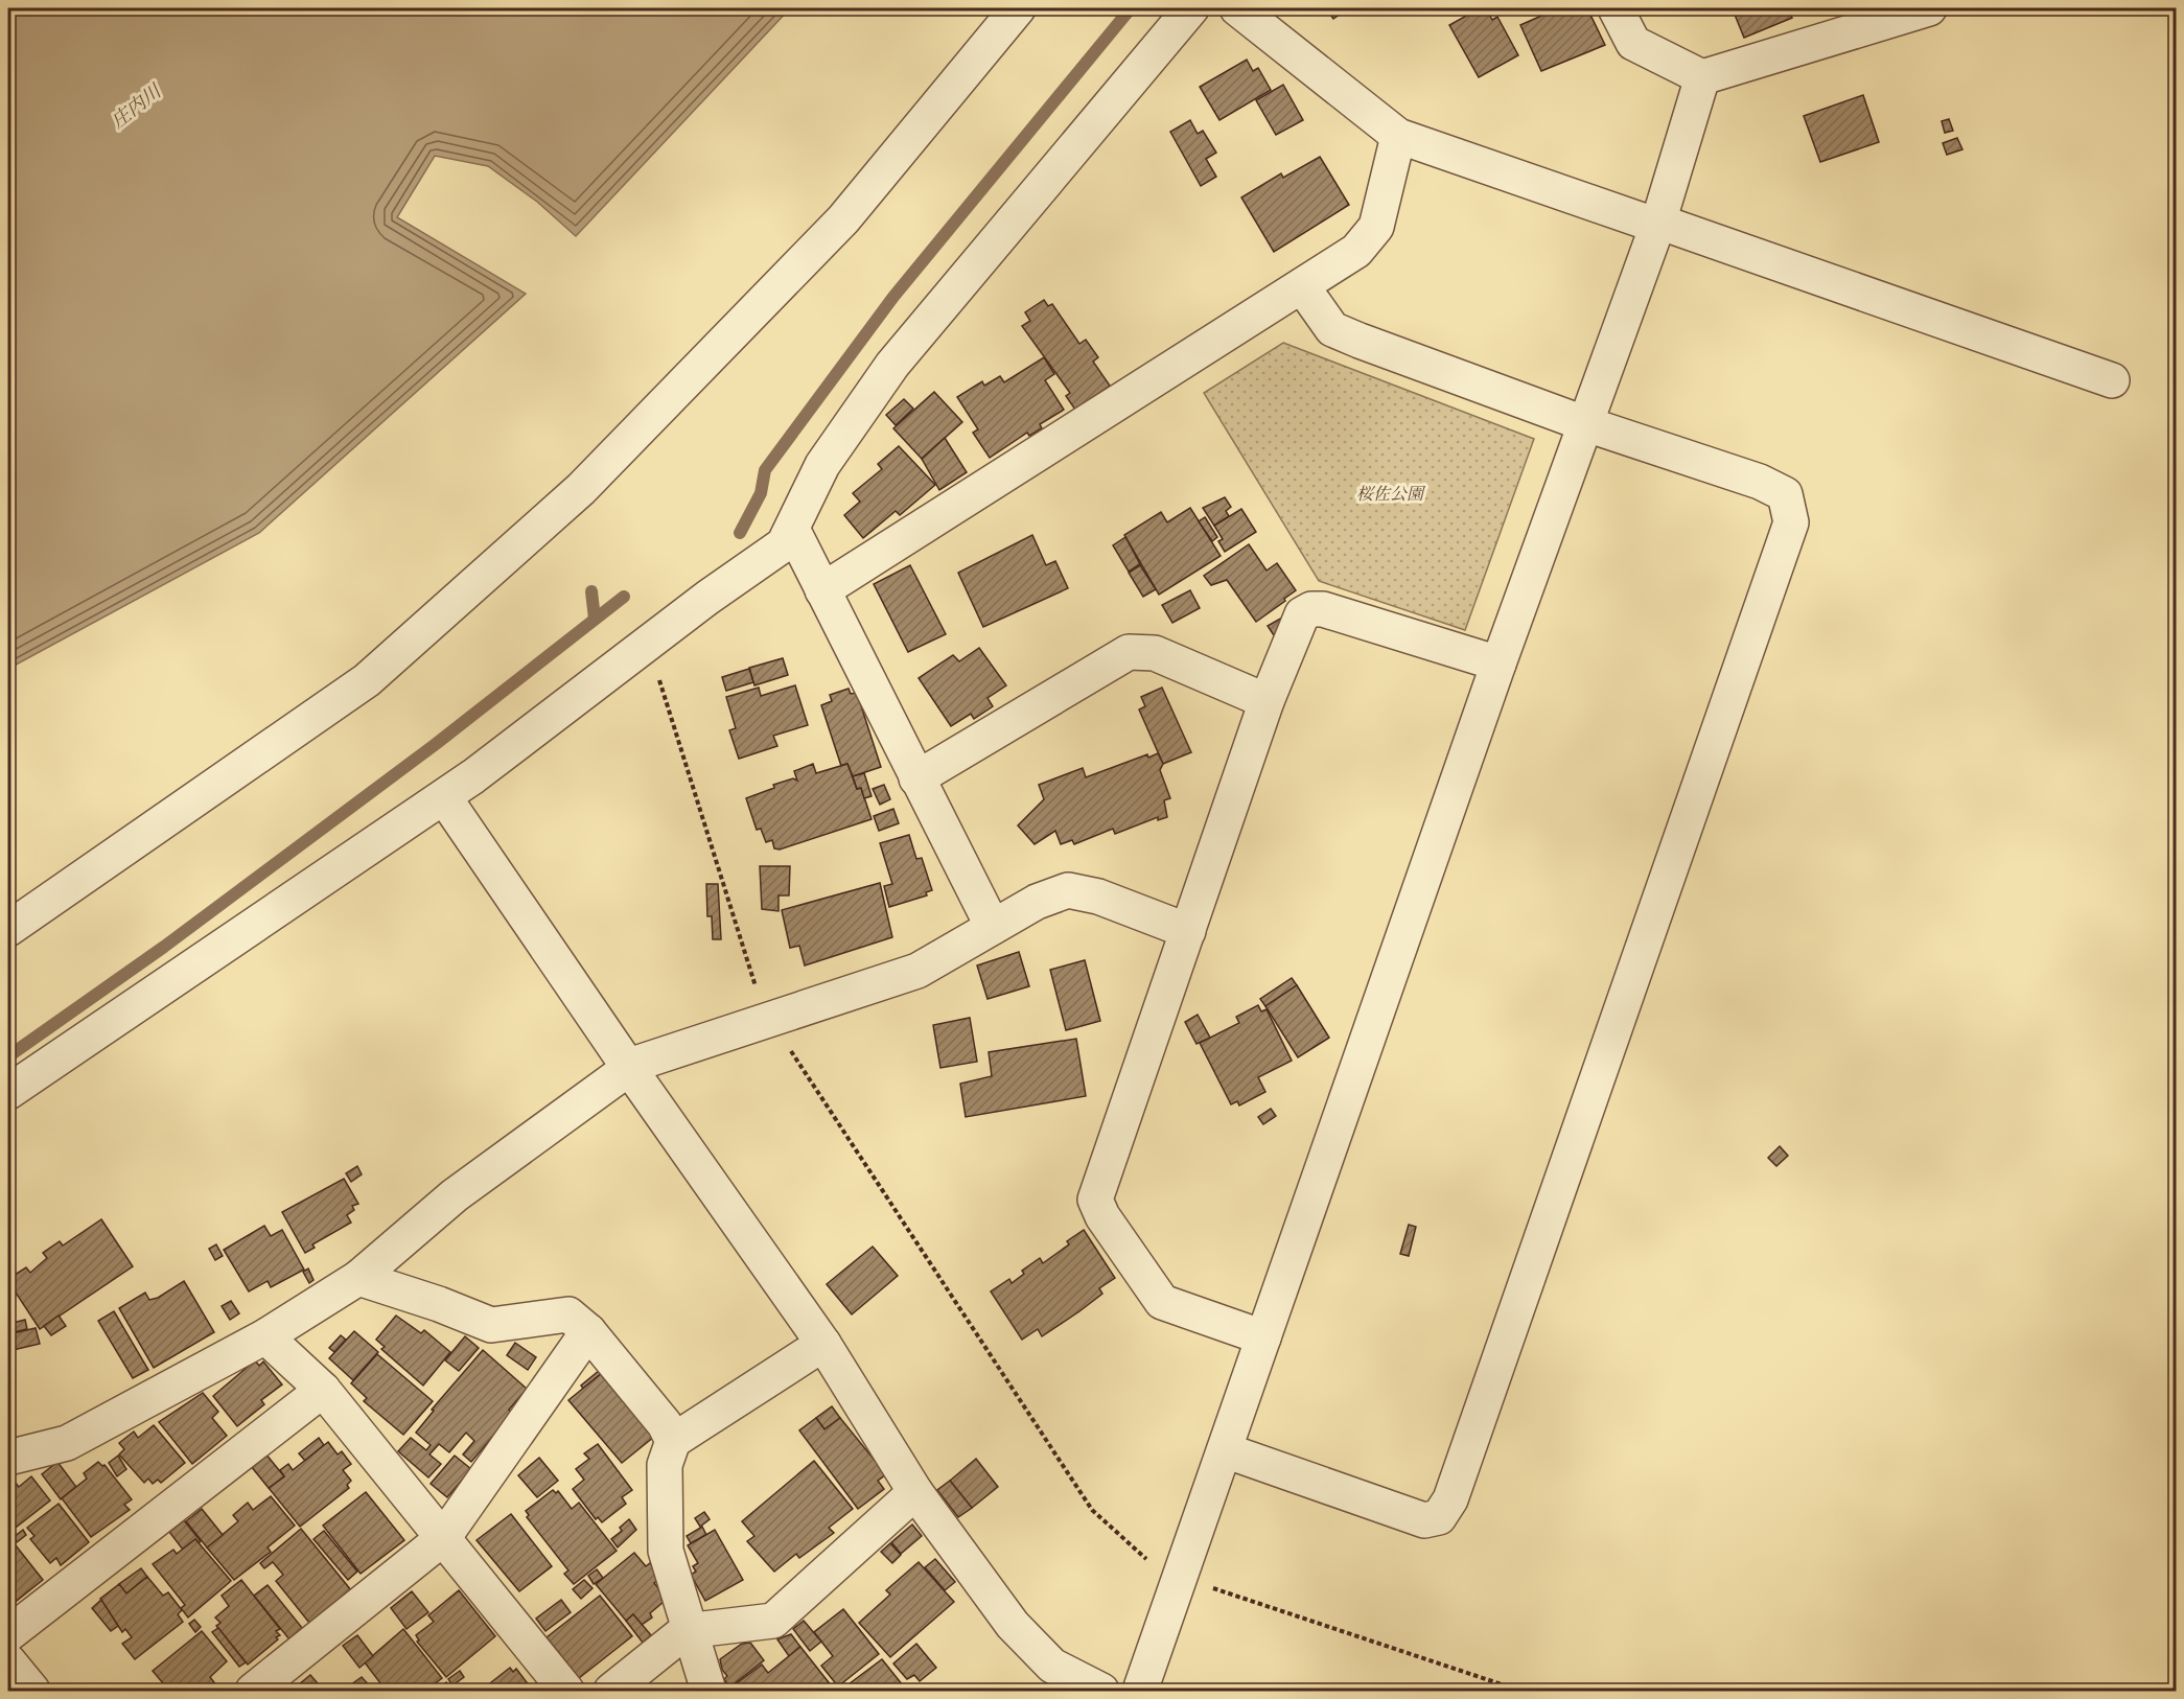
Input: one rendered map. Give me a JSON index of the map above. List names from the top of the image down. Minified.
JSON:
{"water":["庄内川"],"parks":["桜佐公園"]}
